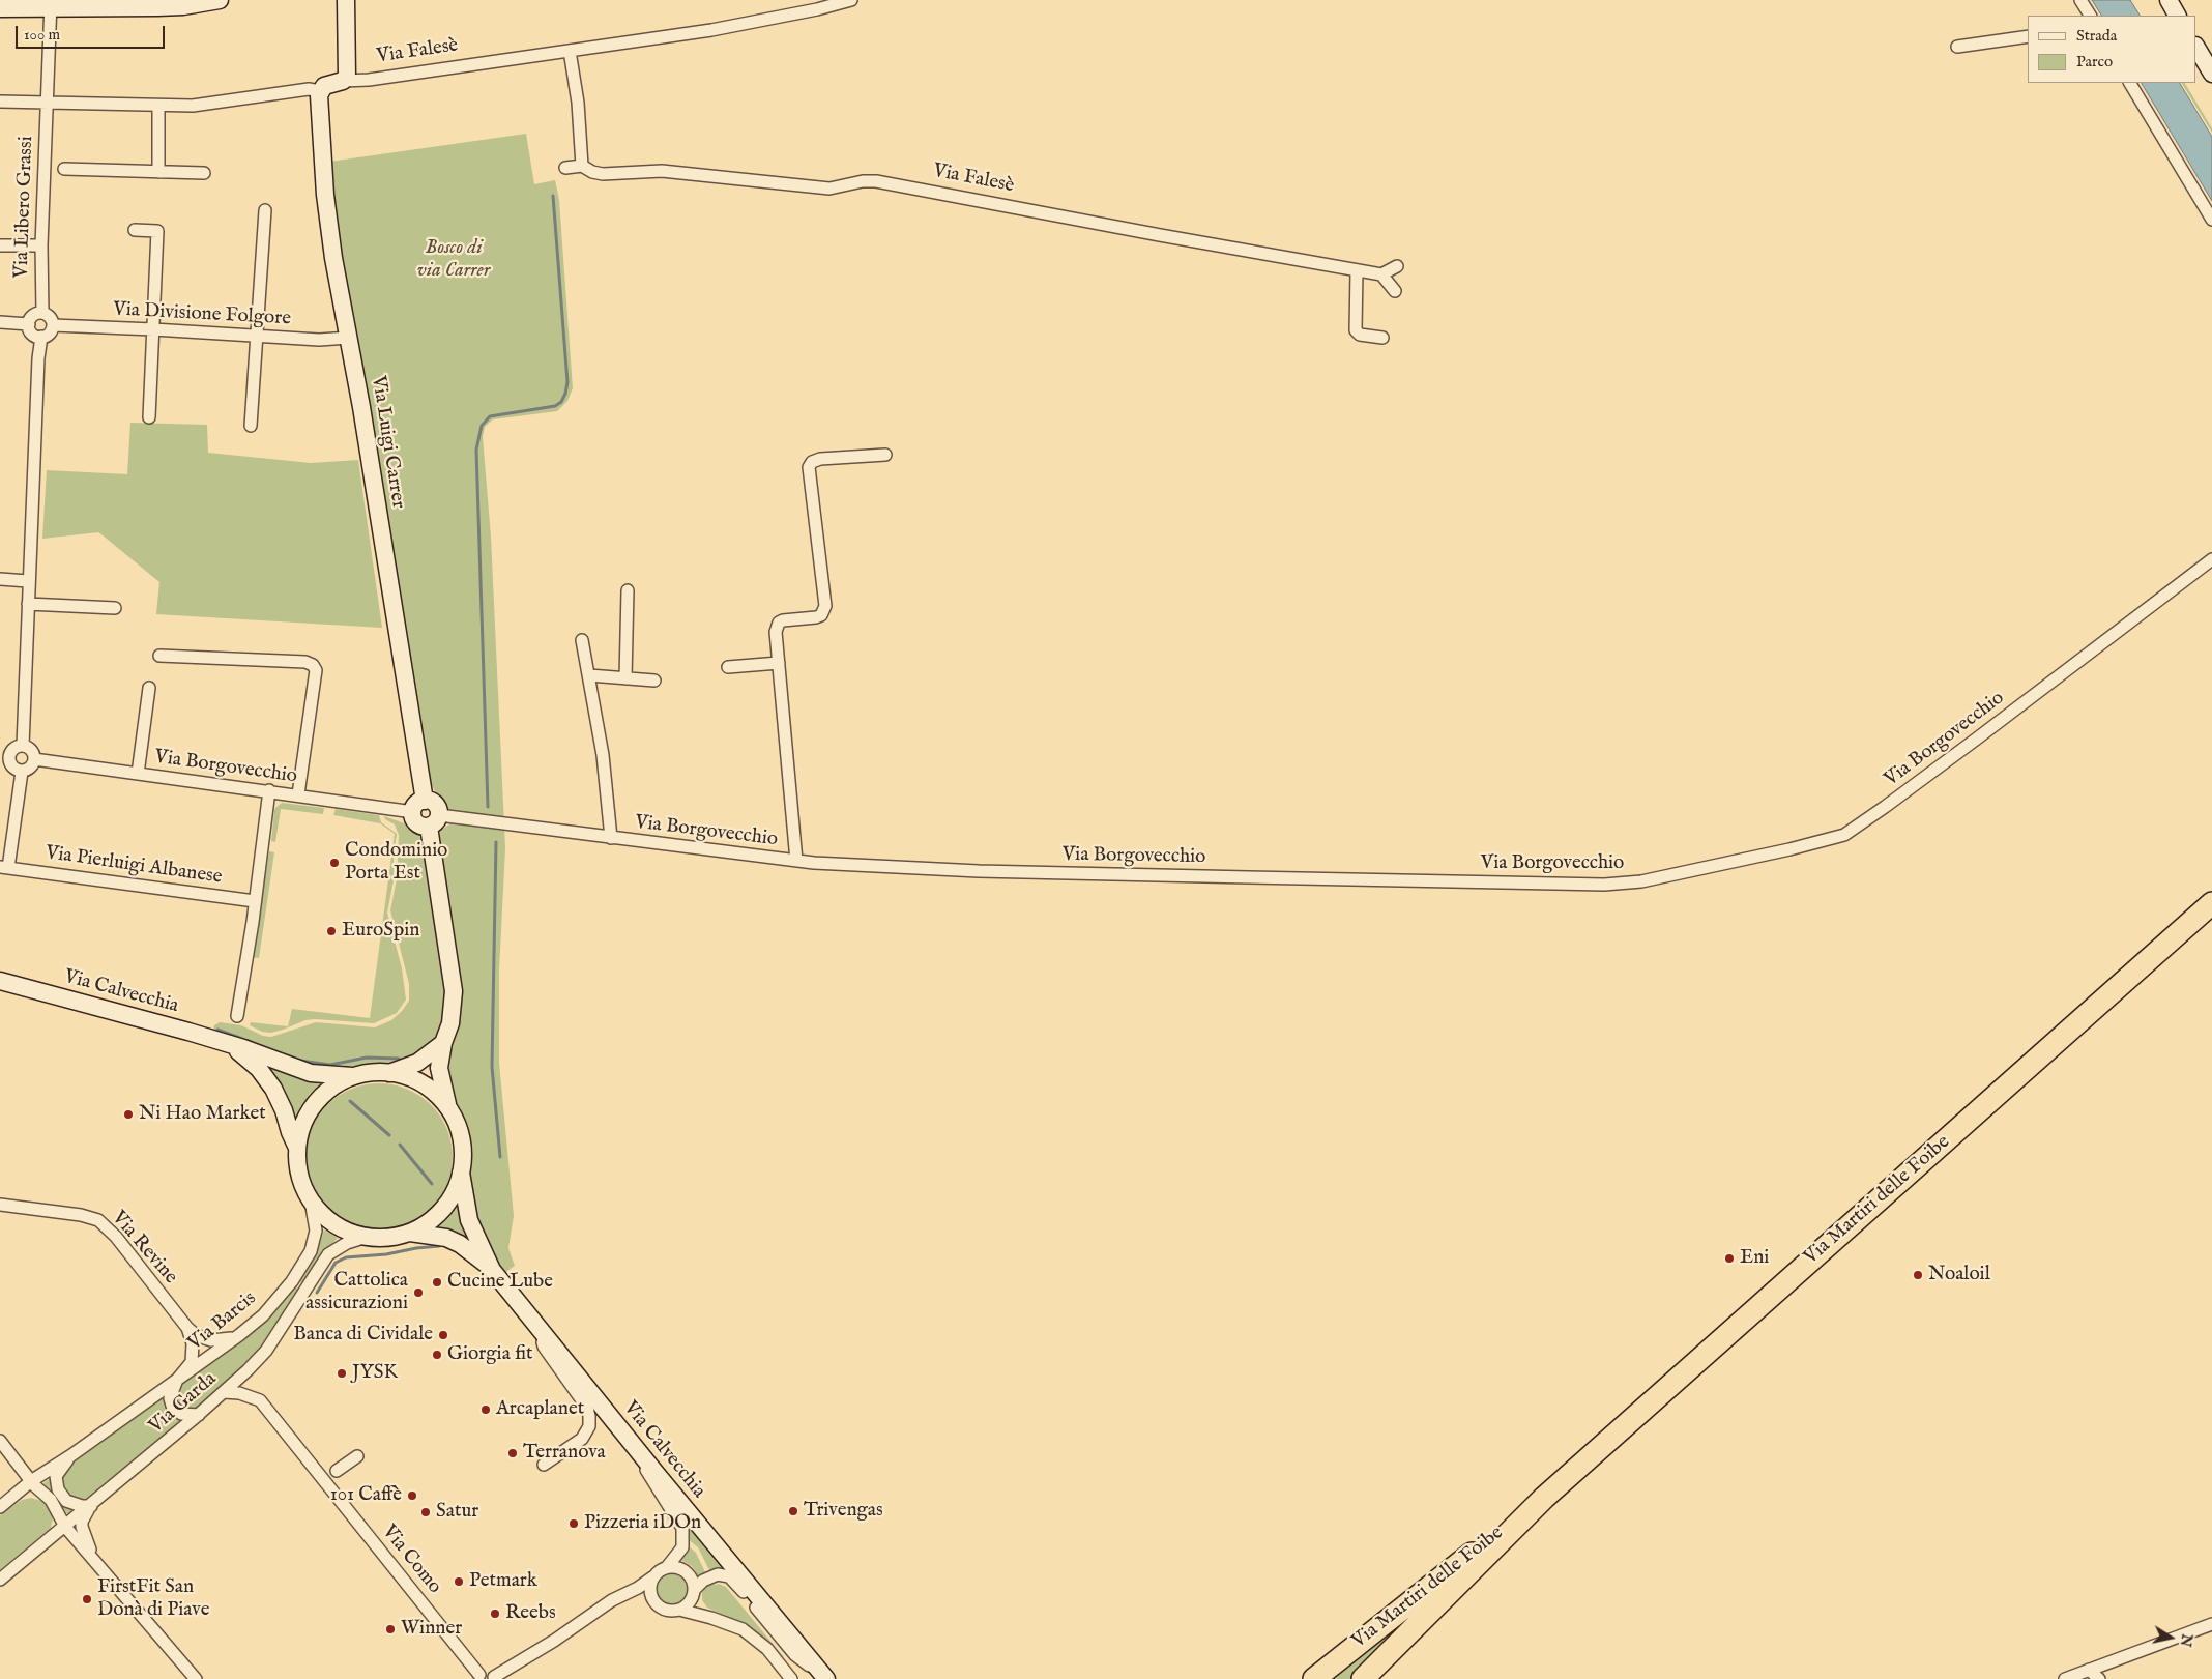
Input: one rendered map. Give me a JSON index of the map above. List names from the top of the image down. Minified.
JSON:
{"streets":{"highway":["Via Martiri delle Foibe"],"main road":["Via Falesè","Via Luigi Carrer","Via Calvecchia"],"street":["Via Libero Grassi","Via Divisione Folgore","Via Borgovecchio","Via Pierluigi Albanese","Via Revine","Via Barcis","Via Garda","Via Como"]},"crossings":[["Via Falesè","Via Libero Grassi"],["Via Falesè","Via Luigi Carrer"],["Via Libero Grassi","Via Divisione Folgore"],["Via Divisione Folgore","Via Luigi Carrer"],["Via Luigi Carrer","Via Borgovecchio"],["Via Borgovecchio","Via Pierluigi Albanese"],["Via Calvecchia","Via Barcis"],["Via Calvecchia","Via Garda"],["Via Calvecchia","Via Como"],["Via Revine","Via Barcis"],["Via Barcis","Via Garda"],["Via Garda","Via Como"]],"parks":["Bosco di via Carrer"],"places":["Condominio Porta Est","EuroSpin","Ni Hao Market","Eni","Noaloil","Cucine Lube","Cattolica assicurazioni","Banca di Cividale","Giorgia fit","JYSK","Arcaplanet","Terranova","101 Caffè","Trivengas","Satur","Pizzeria iDOn","Petmark","FirstFit San Donà di Piave","Reebs","Winner"],"legend":["Strada","Parco"],"scale_bar":"100 m","north":"right"}
